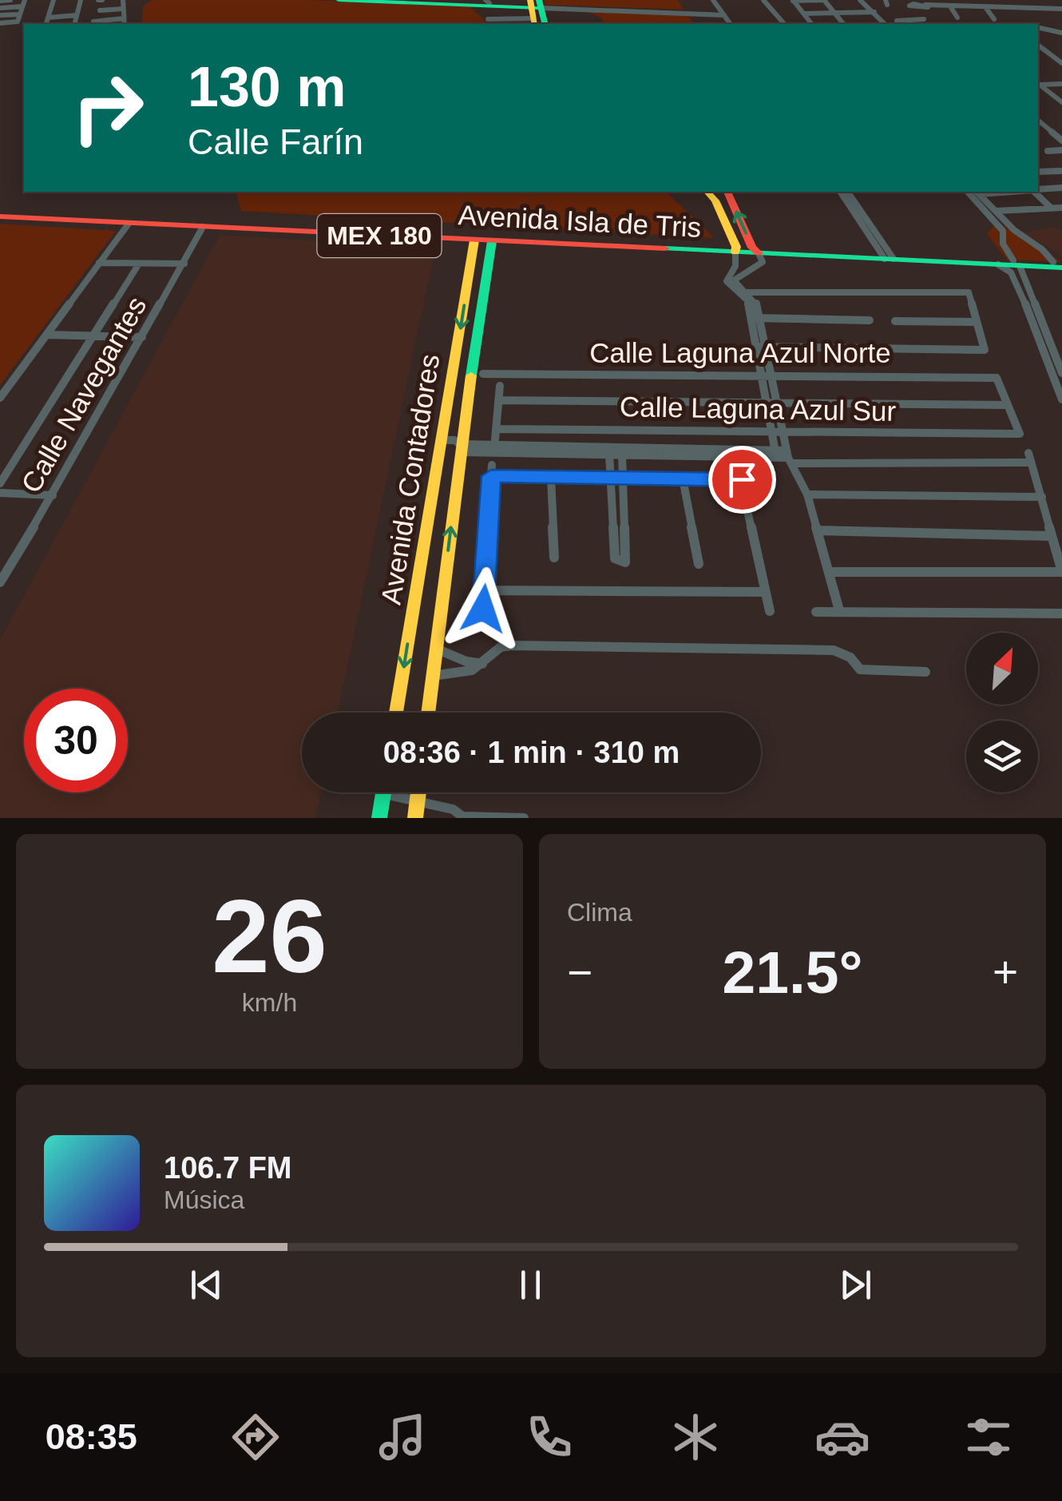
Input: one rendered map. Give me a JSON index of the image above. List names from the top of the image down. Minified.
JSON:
{"streets":{"main road":["Avenida Isla de Tris","MEX 180","Avenida Contadores"],"street":["Calle Laguna Azul Norte","Calle Navegantes","Calle Laguna Azul Sur"]},"crossings":[["Avenida Isla de Tris","Calle Navegantes"],["Avenida Isla de Tris","Avenida Contadores"],["Calle Laguna Azul Norte","Calle Laguna Azul Sur"]],"north":"top right","page":{"turn":["130 m","Calle Farín"],"limit":"30","trip":"08:36 · 1 min · 310 m","tile":[["26","km/h"],"Clima"],"heat":["−","21.5°","+"],"song":["106.7 FM","Música"],"tabs":"08:35"}}
